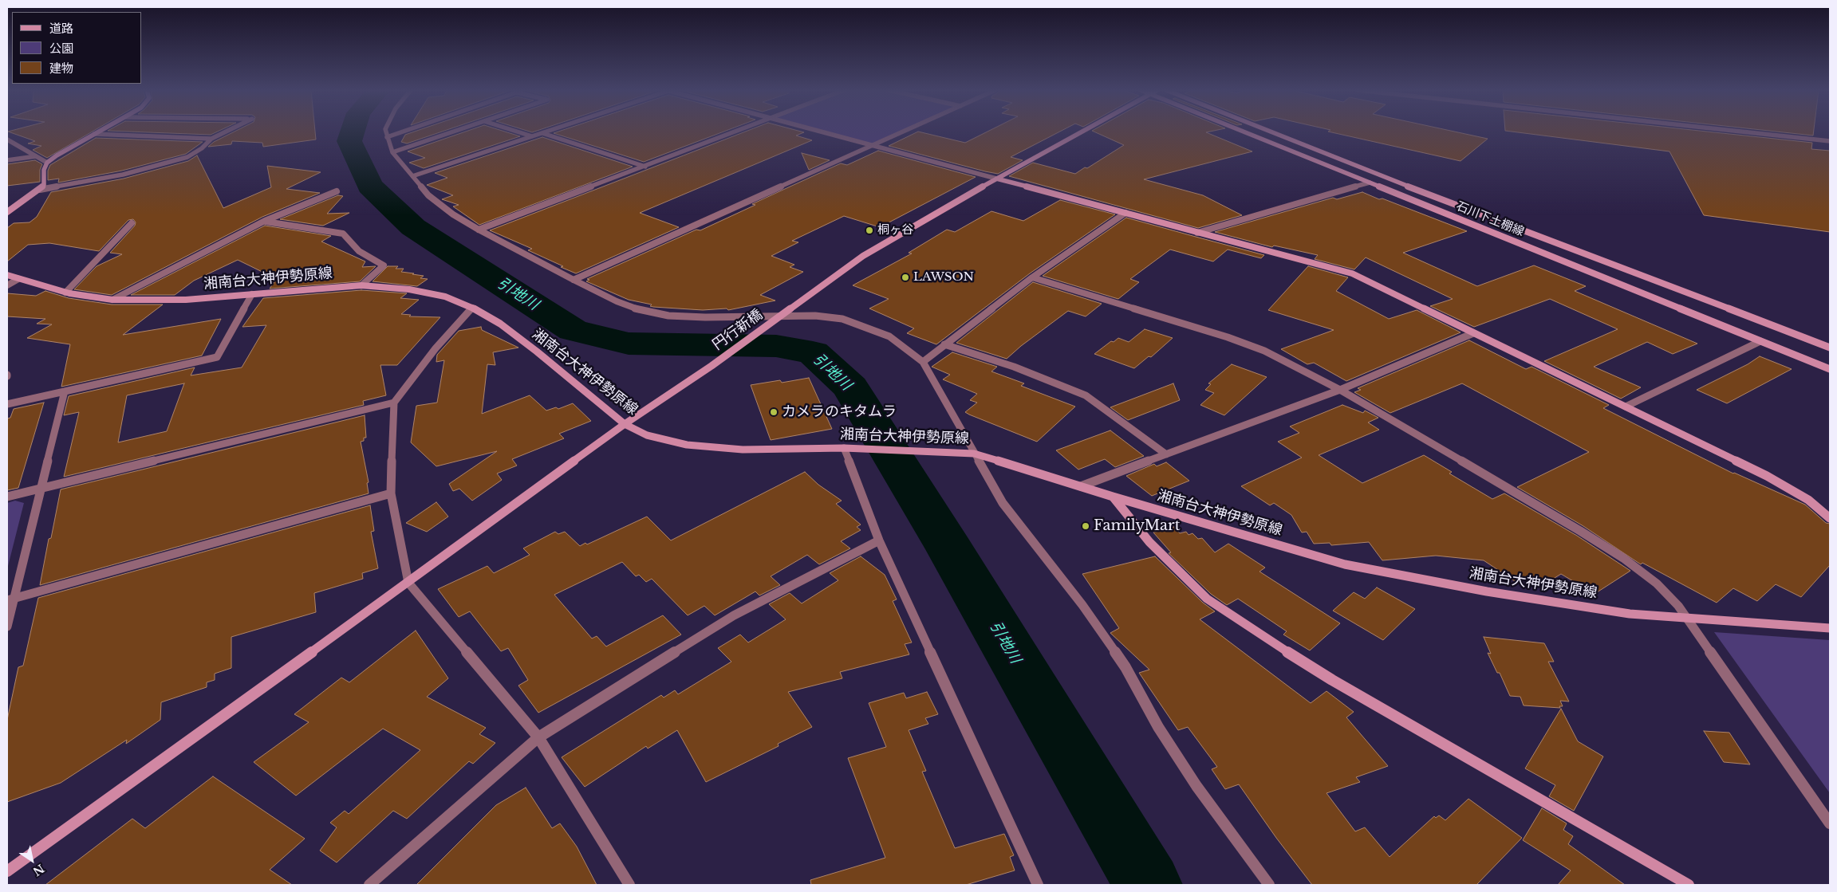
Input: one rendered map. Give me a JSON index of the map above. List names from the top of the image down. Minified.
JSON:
{"streets":{"street":["石川下土棚線","湘南台大神伊勢原線","円行新橋"]},"crossings":[["湘南台大神伊勢原線","円行新橋"]],"water":["引地川"],"places":["桐ヶ谷","LAWSON","カメラのキタムラ","FamilyMart"],"legend":["道路","公園","建物"],"north":"bottom right"}
